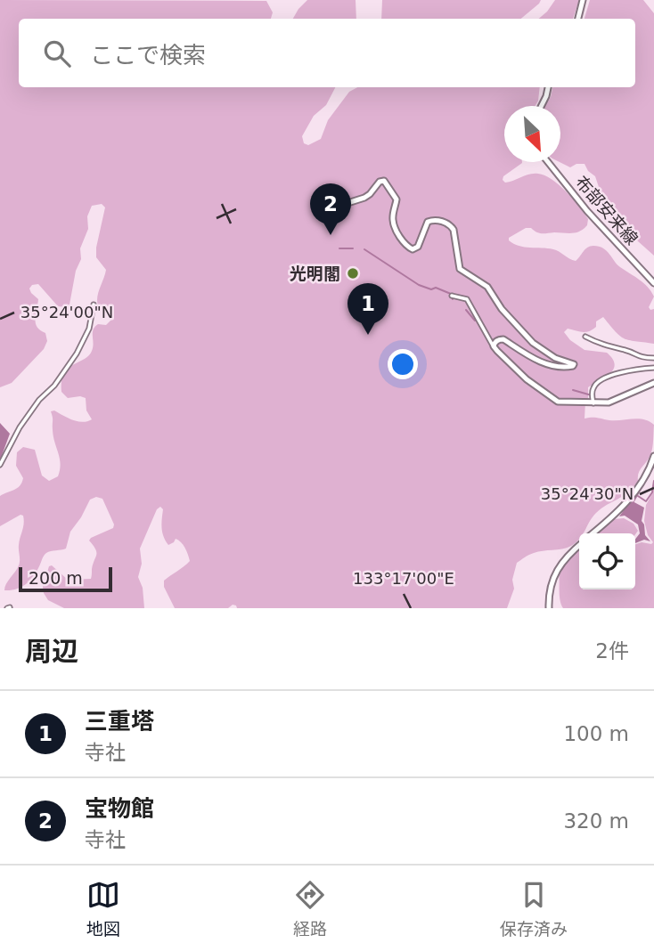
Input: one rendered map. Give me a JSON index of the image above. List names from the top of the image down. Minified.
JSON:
{"streets":{"main road":["布部安来線"]},"places":["光明閣"],"scale_bar":"200 m","north":"bottom right","page":{"search":"ここで検索","pins":["2","1"],"scale":"200 m","heading":["周辺","2件"],"list":[{"mark":"1","name":"三重塔","note":"寺社","value":"100 m"},{"mark":"2","name":"宝物館","note":"寺社","value":"320 m"}],"nav":["地図","経路","保存済み"]},"coordinates":["35°24'00\"N","35°24'30\"N","133°17'00\"E"]}
